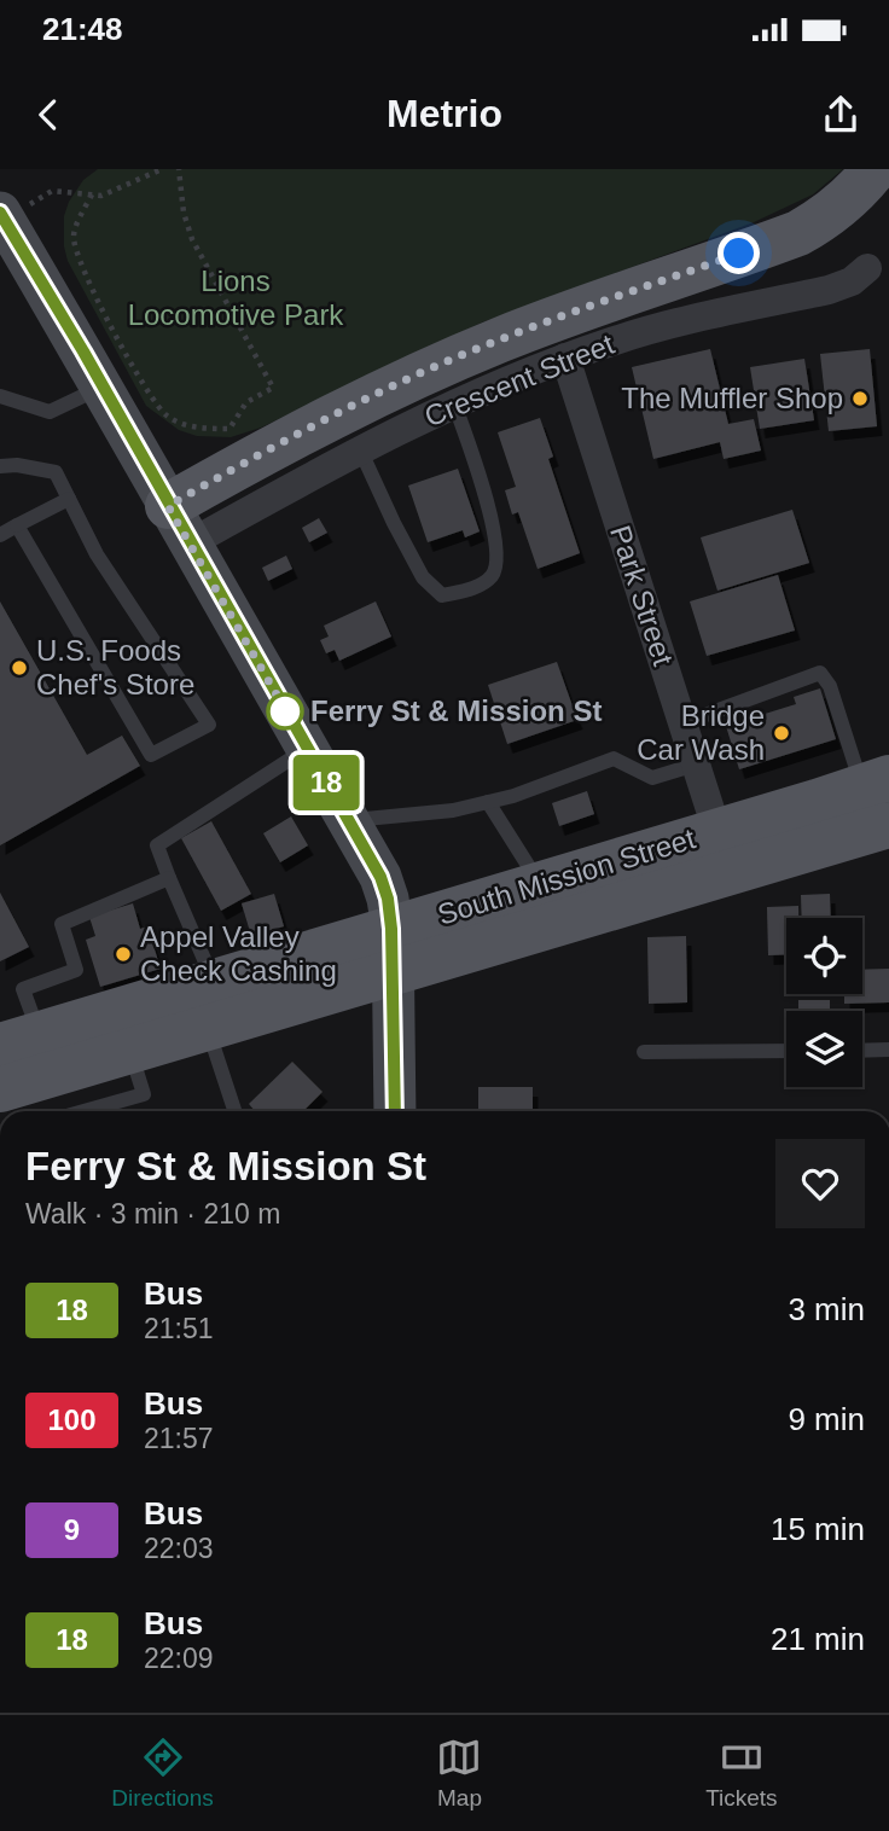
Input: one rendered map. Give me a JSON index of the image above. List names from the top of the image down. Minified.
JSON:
{"streets":{"main road":["South Mission Street"],"street":["Crescent Street","Park Street"]},"crossings":[["Crescent Street","Park Street"],["Park Street","South Mission Street"]],"parks":["Lions Locomotive Park"],"places":["The Muffler Shop","U.S. Foods Chef's Store","Ferry St & Mission St","Bridge Car Wash","Appel Valley Check Cashing"],"lines":["bus line 18"],"page":{"status":"21:48","header":"Metrio","on_map":"18","heading":["Ferry St & Mission St","Walk · 3 min · 210 m"],"list":[{"mark":"18","name":"Bus","note":"21:51","value":"3 min"},{"mark":"100","name":"Bus","note":"21:57","value":"9 min"},{"mark":"9","name":"Bus","note":"22:03","value":"15 min"},{"mark":"18","name":"Bus","note":"22:09","value":"21 min"}],"tabs":["Directions","Map","Tickets"]}}
